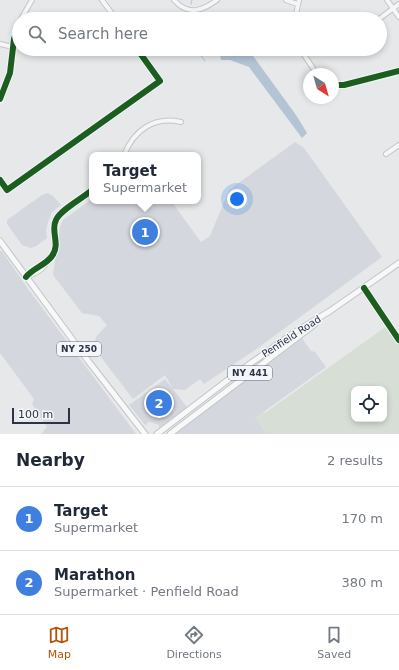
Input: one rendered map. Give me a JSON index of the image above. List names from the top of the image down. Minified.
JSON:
{"streets":{"main road":["Penfield Road","NY 250","NY 441"]},"scale_bar":"100 m","north":"bottom right","page":{"search":"Search here","popup":["Target","Supermarket"],"pins":["1","2"],"scale":"100 m","heading":["Nearby","2 results"],"list":[{"mark":"1","name":"Target","note":"Supermarket","value":"170 m"},{"mark":"2","name":"Marathon","note":"Supermarket · Penfield Road","value":"380 m"}],"nav":["Map","Directions","Saved"]}}
